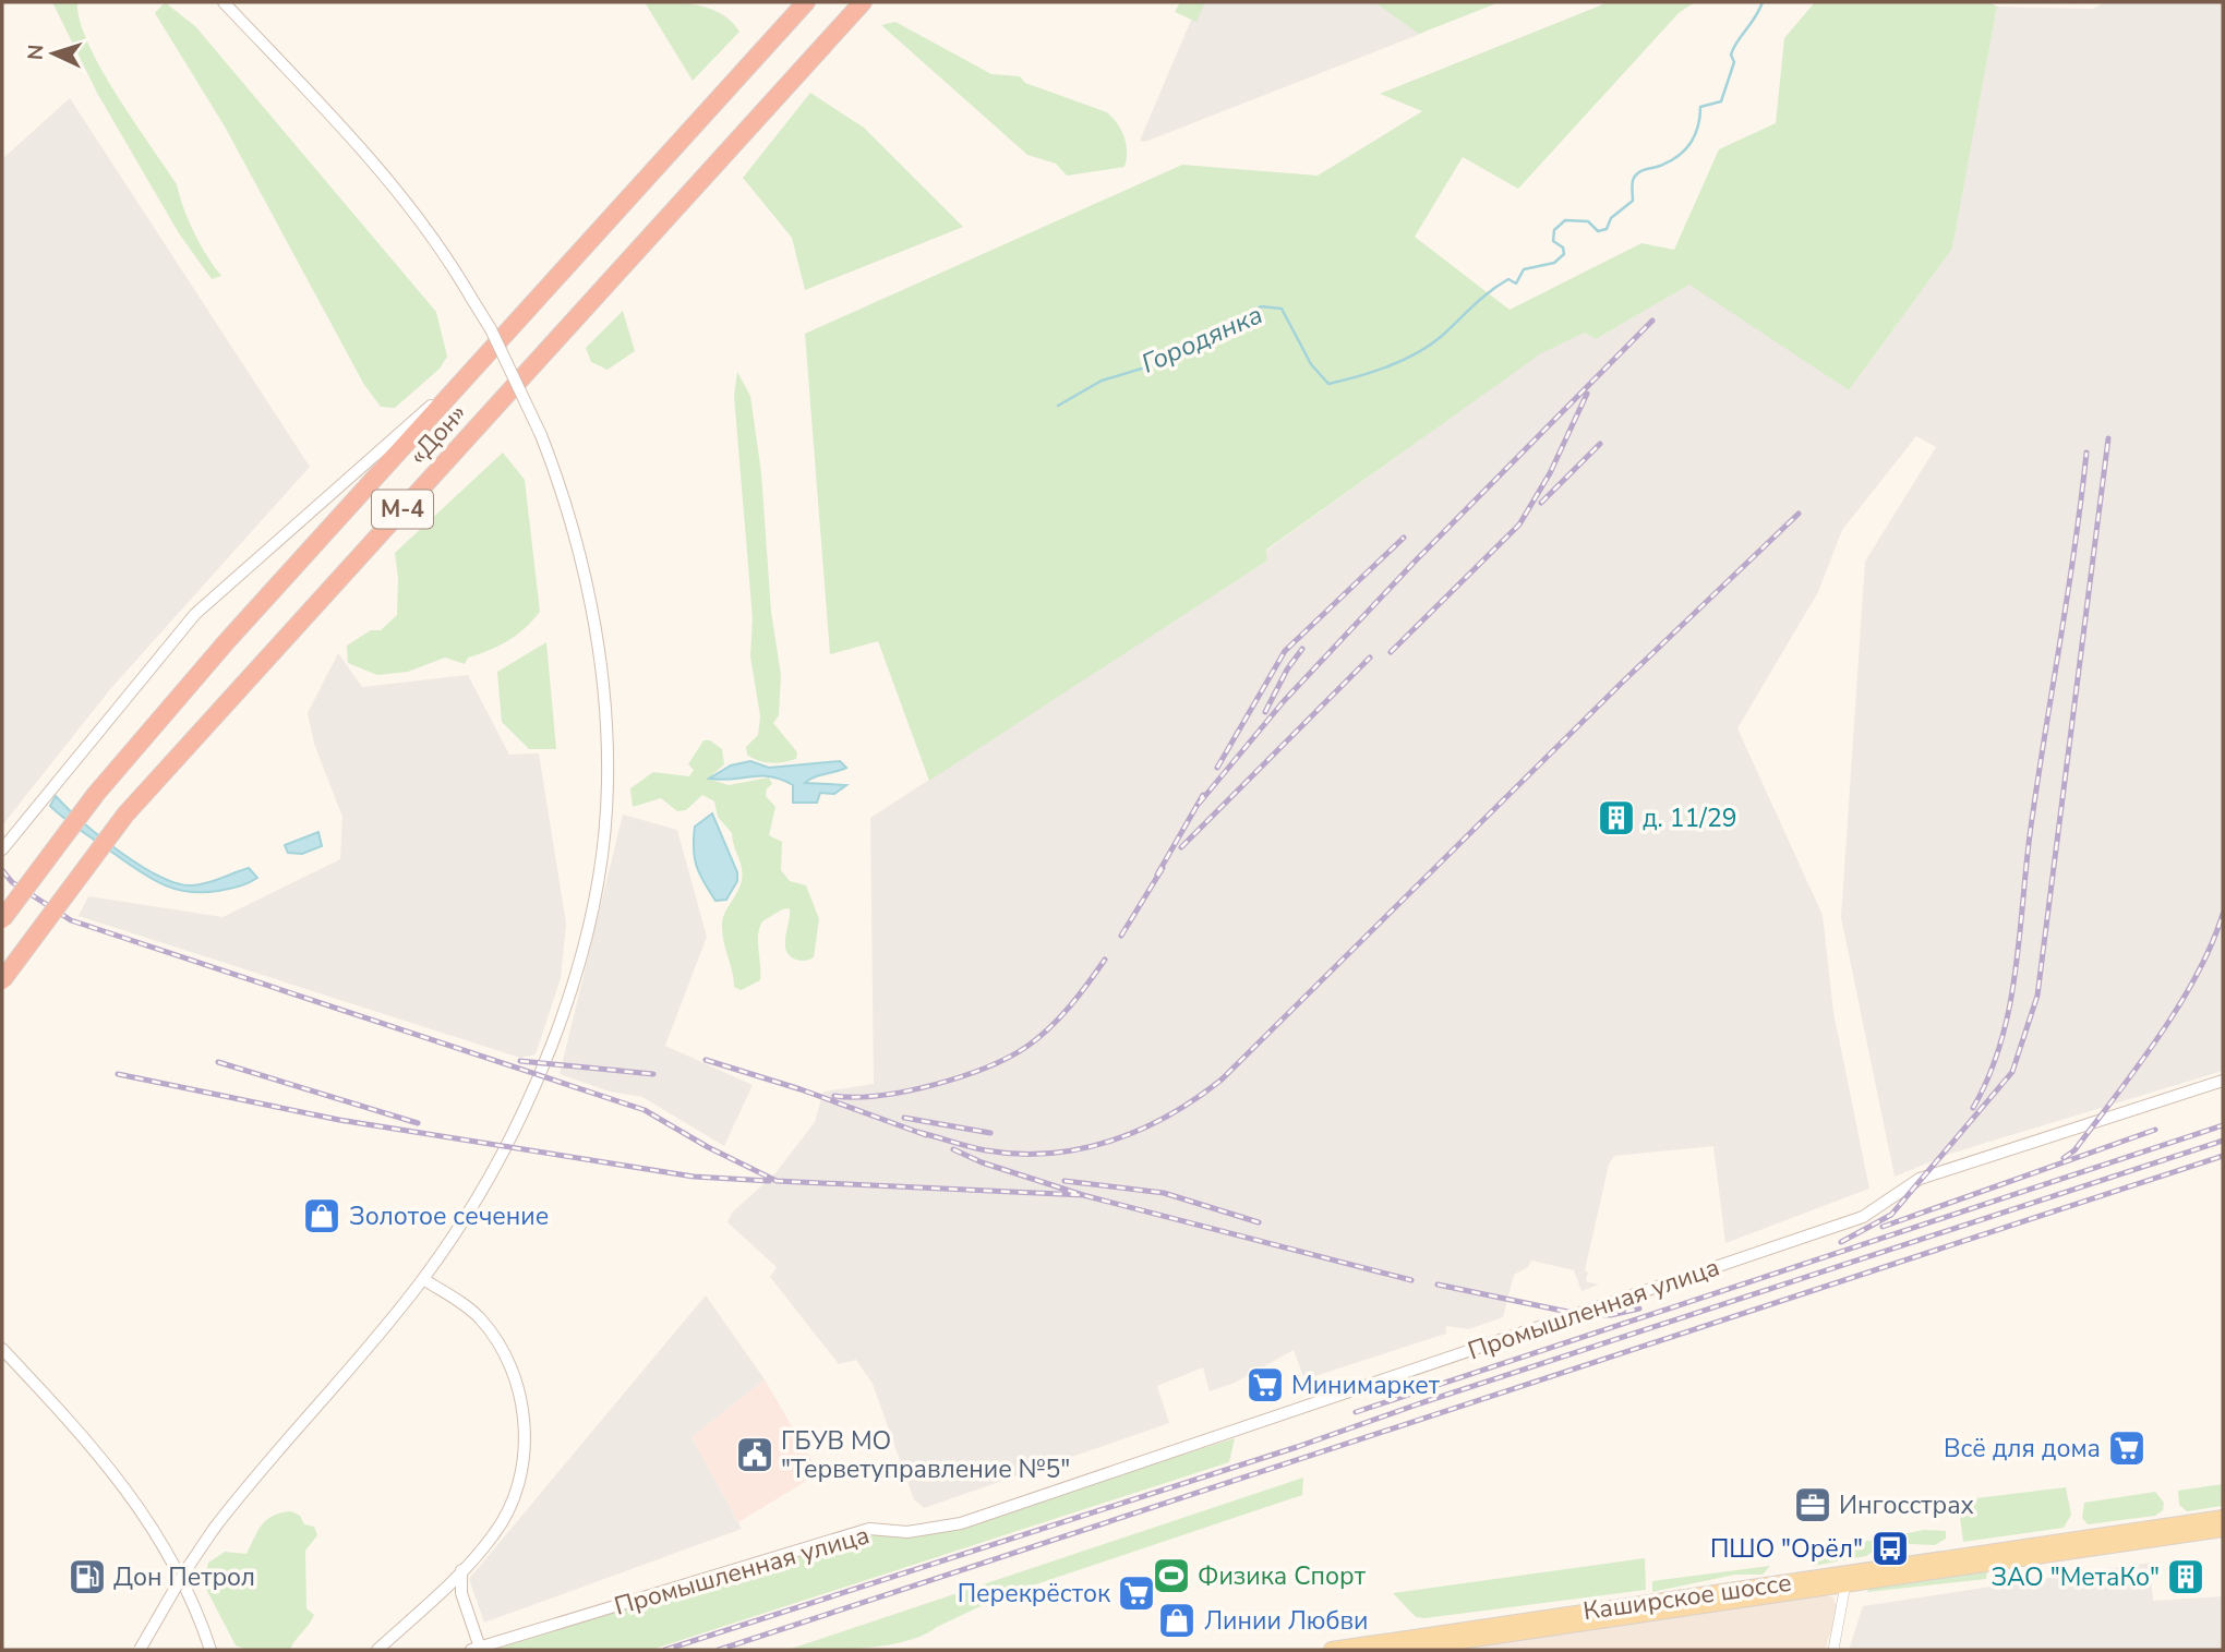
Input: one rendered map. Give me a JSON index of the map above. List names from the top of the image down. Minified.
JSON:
{"streets":{"highway":["«Дон»","М-4"],"main road":["Каширское шоссе"],"street":["Промышленная улица"]},"water":["Городянка"],"places":{"building":["д. 11/29","ЗАО \"МетаКо\""],"shop":["Золотое сечение","Линии Любви"],"supermarket":["Минимаркет","Всё для дома","Перекрёсток"],"public building":["ГБУВ МО \"Терветуправление №5\""],"office":["Ингосстрах"],"bus stop":["ПШО \"Орёл\""],"sports":["Физика Спорт"],"fuel station":["Дон Петрол"]},"north":"left"}
